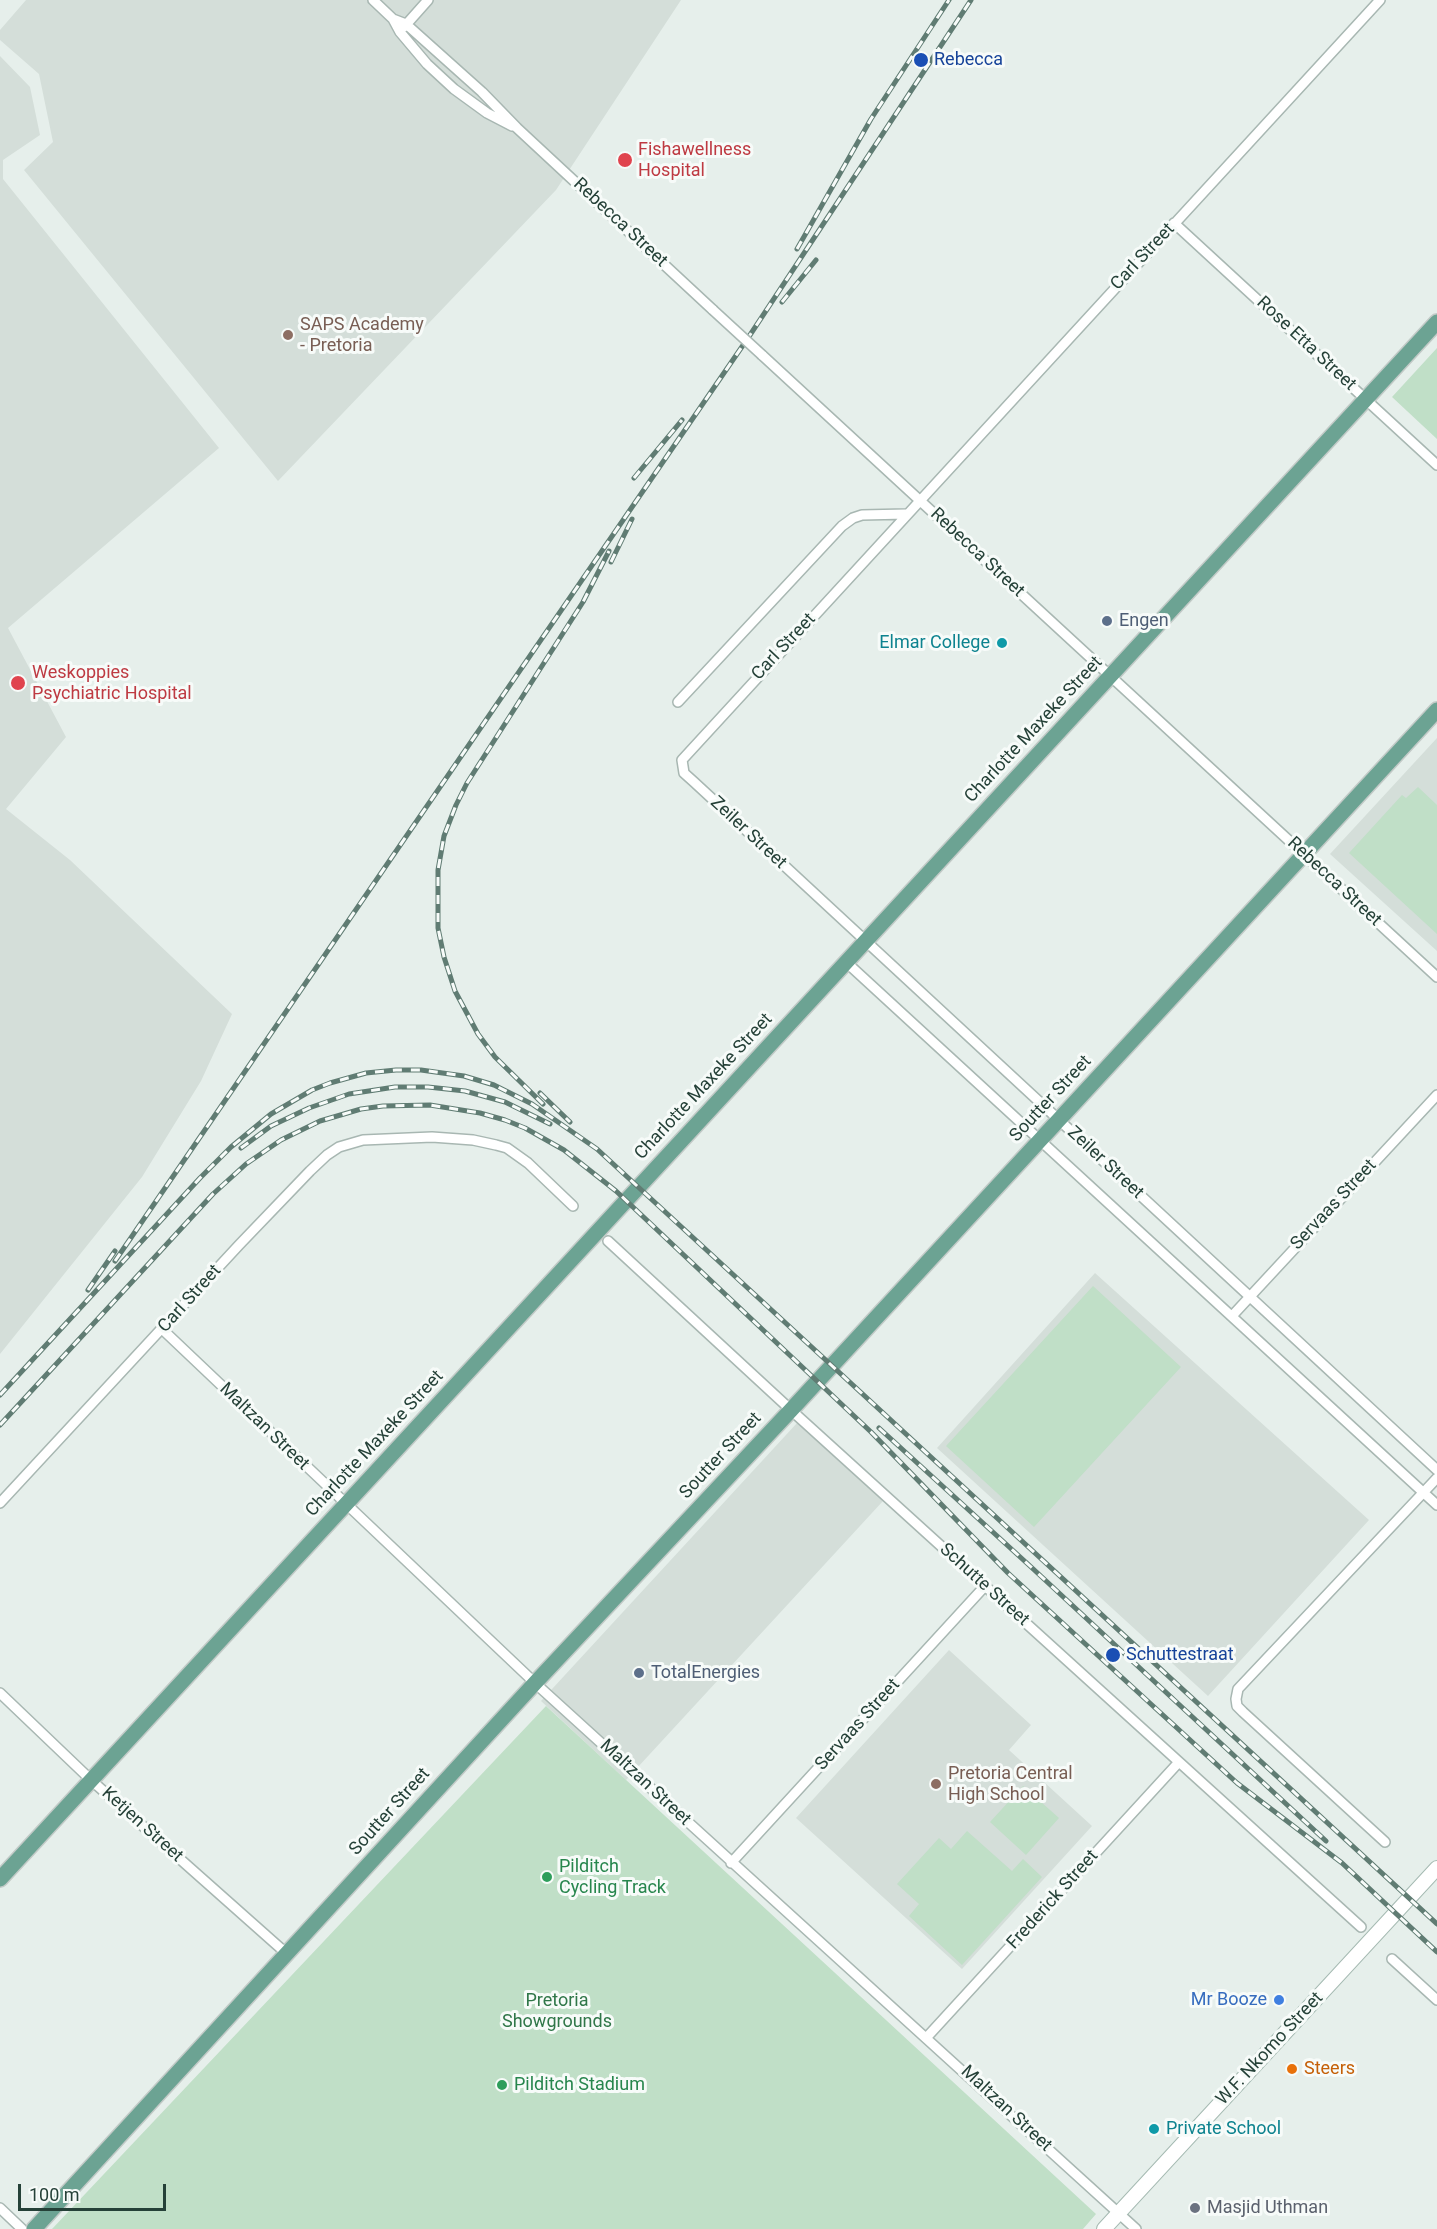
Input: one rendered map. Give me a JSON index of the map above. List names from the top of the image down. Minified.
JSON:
{"streets":{"main road":["Charlotte Maxeke Street","Soutter Street","W.F. Nkomo Street"],"street":["Rebecca Street","Carl Street","Rose Etta Street","Zeiler Street","Servaas Street","Maltzan Street","Schutte Street","Ketjen Street","Frederick Street"]},"crossings":[["Rebecca Street","Carl Street"],["Rebecca Street","Charlotte Maxeke Street"],["Rebecca Street","Soutter Street"],["Carl Street","Rose Etta Street"],["Carl Street","Zeiler Street"],["Carl Street","Maltzan Street"],["Rose Etta Street","Charlotte Maxeke Street"],["Charlotte Maxeke Street","Zeiler Street"],["Charlotte Maxeke Street","Maltzan Street"],["Charlotte Maxeke Street","Ketjen Street"],["Zeiler Street","Soutter Street"],["Zeiler Street","Servaas Street"],["Soutter Street","Maltzan Street"],["Soutter Street","Schutte Street"],["Soutter Street","Ketjen Street"],["Servaas Street","Maltzan Street"],["Servaas Street","Schutte Street"],["Maltzan Street","Frederick Street"],["Maltzan Street","W.F. Nkomo Street"],["Schutte Street","Frederick Street"]],"parks":["Pretoria Showgrounds"],"places":["Rebecca","Fishawellness Hospital","SAPS Academy - Pretoria","Engen","Elmar College","Weskoppies Psychiatric Hospital","Schuttestraat","TotalEnergies","Pretoria Central High School","Pilditch Cycling Track","Mr Booze","Steers","Pilditch Stadium","Private School","Masjid Uthman"],"scale_bar":"100 m"}
